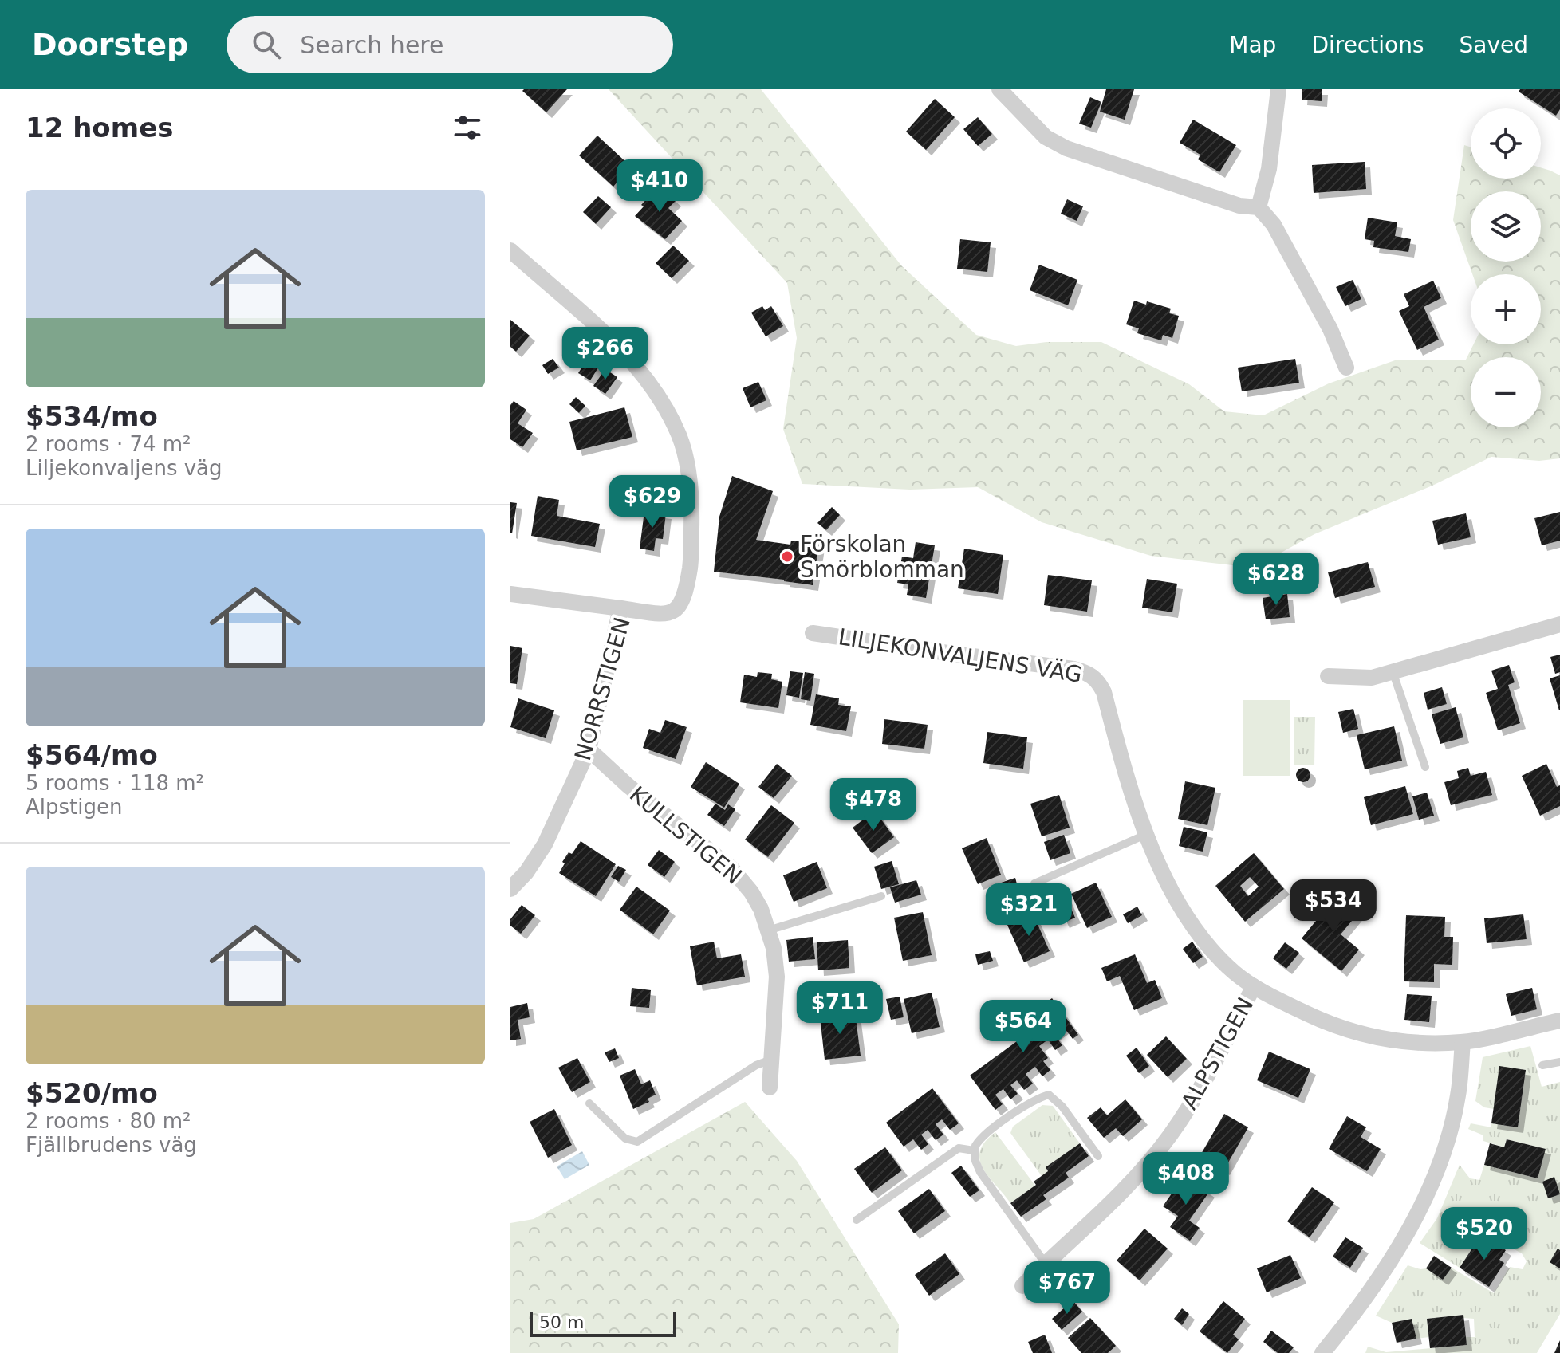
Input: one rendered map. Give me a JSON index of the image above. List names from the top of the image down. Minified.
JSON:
{"streets":{"street":["LILJEKONVALJENS VÄG","NORRSTIGEN","KULLSTIGEN","ALPSTIGEN"]},"crossings":[["LILJEKONVALJENS VÄG","ALPSTIGEN"],["NORRSTIGEN","KULLSTIGEN"]],"places":["Förskolan Smörblomman"],"scale_bar":"50 m","page":{"header":"Doorstep","search":"Search here","nav":["Map","Directions","Saved"],"heading":"12 homes","map_buttons":["+","−"],"price":["$410","$266","$629","$628","$478","$534","$321","$711","$564","$408","$520","$767"],"list":[{"name":"$534/mo","note":"2 rooms · 74 m² · Liljekonvaljens väg"},{"name":"$564/mo","note":"5 rooms · 118 m² · Alpstigen"},{"name":"$520/mo","note":"2 rooms · 80 m² · Fjällbrudens väg"}],"scale":"50 m"}}
